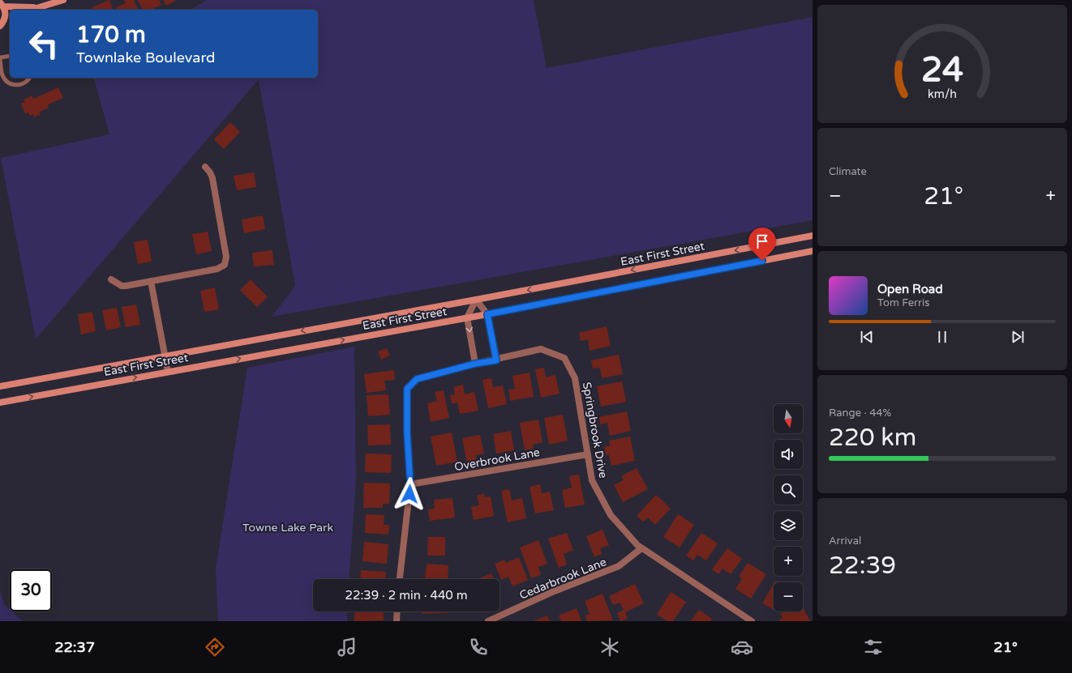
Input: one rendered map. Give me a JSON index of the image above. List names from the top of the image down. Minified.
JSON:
{"streets":{"main road":["East First Street"],"street":["Springbrook Drive","Overbrook Lane","Cedarbrook Lane"]},"crossings":[["Springbrook Drive","Overbrook Lane"],["Springbrook Drive","Cedarbrook Lane"]],"parks":["Towne Lake Park"],"north":"bottom","page":{"turn":["170 m","Townlake Boulevard"],"tile":["Climate",["Range · 44%","220 km"],["Arrival","22:39"]],"heat":["−","21°","+"],"song":["Open Road","Tom Ferris"],"map_buttons":["+","−"],"limit":"30","trip":"22:39 · 2 min · 440 m","tabs":["22:37","21°"],"gauge":["24","km/h"]}}
